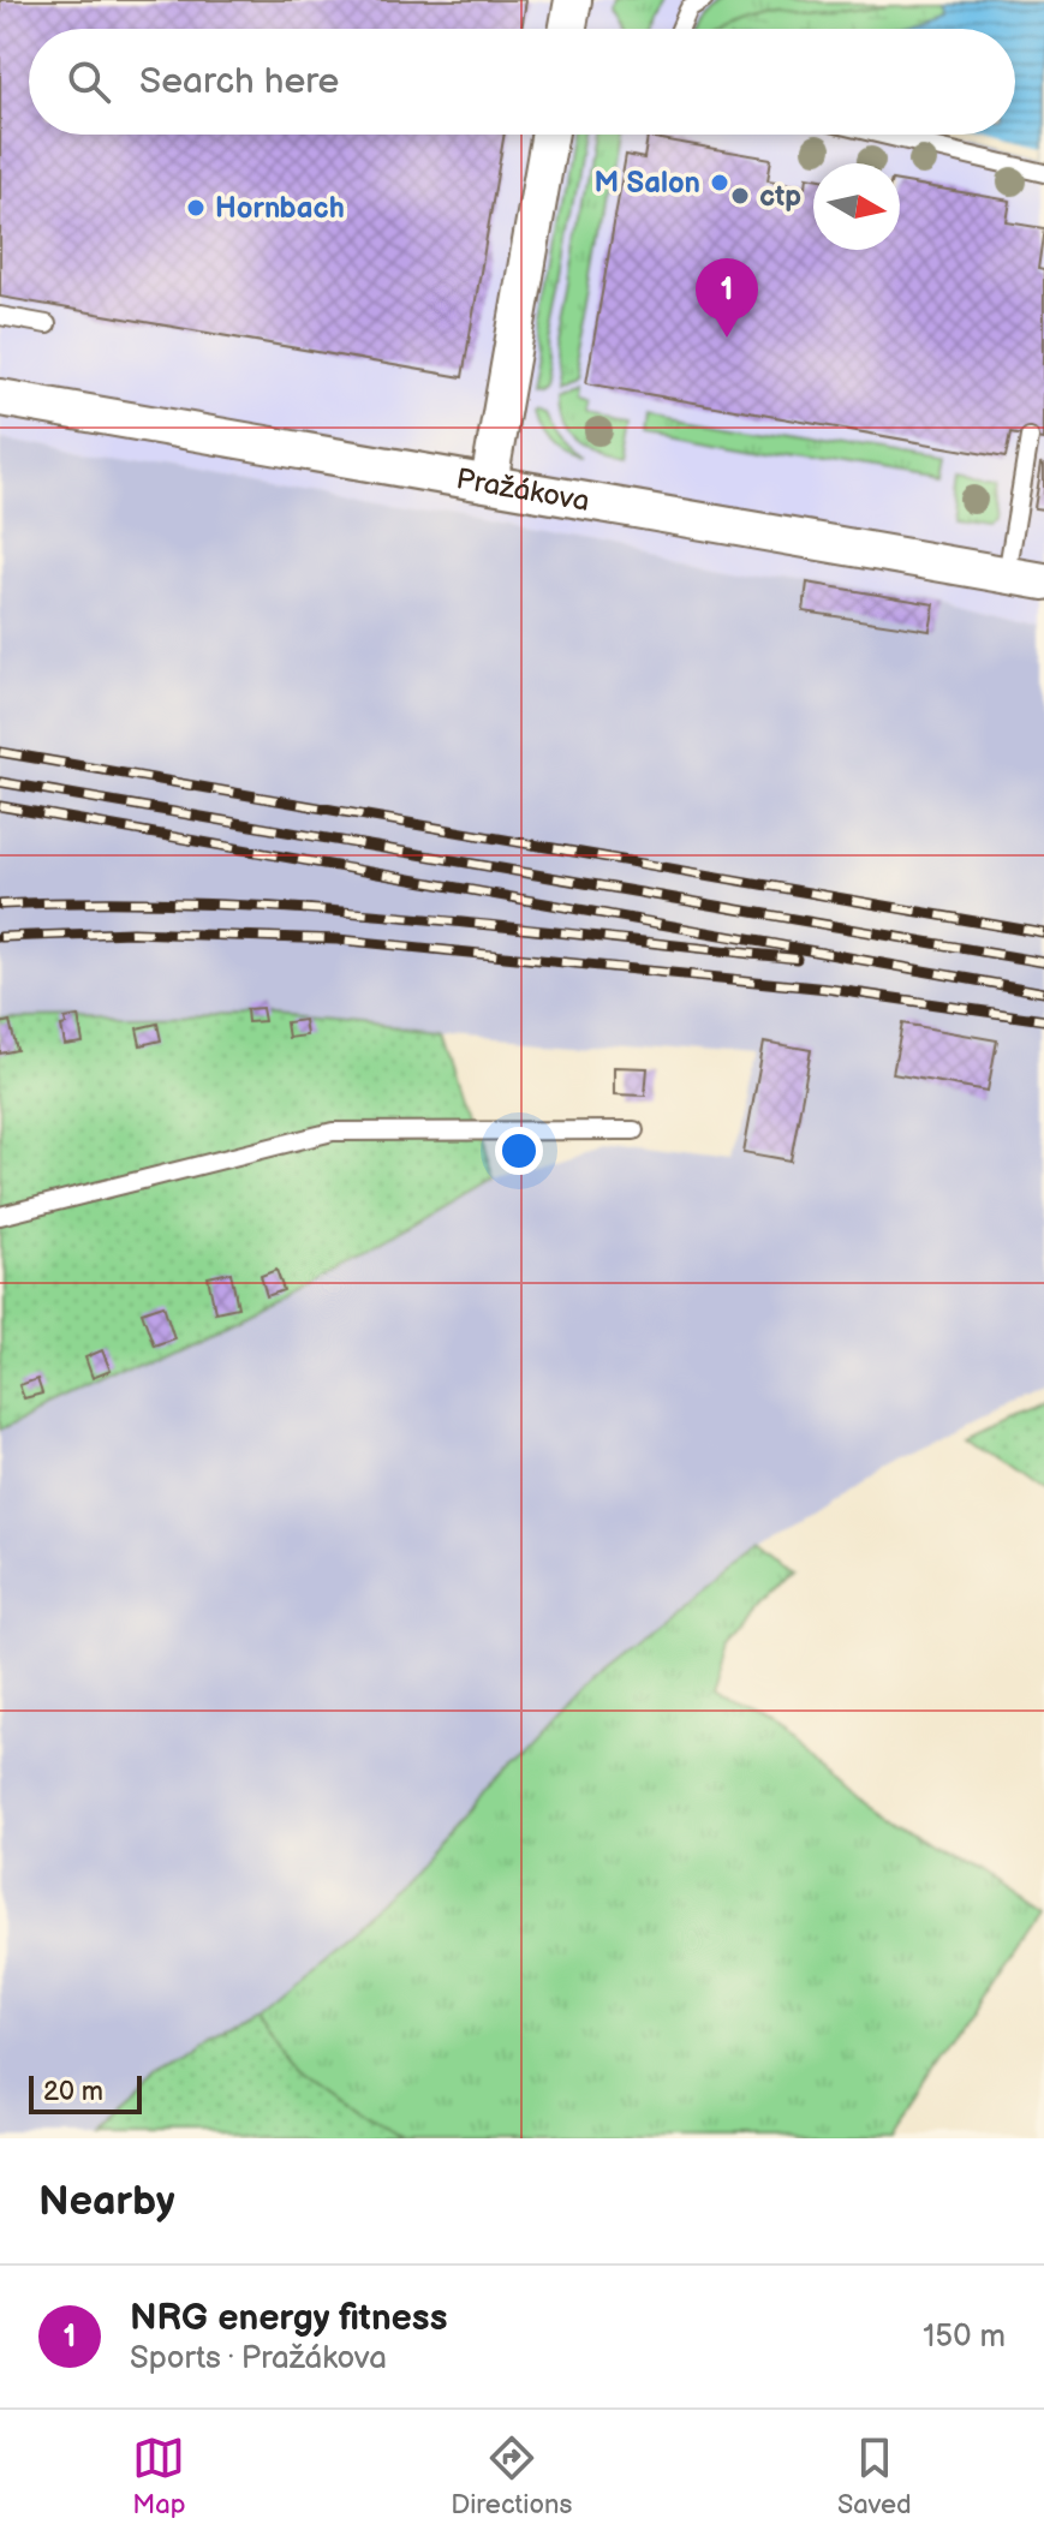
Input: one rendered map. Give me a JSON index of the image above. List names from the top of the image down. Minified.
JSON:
{"streets":{"street":["Pražákova"]},"places":["M Salon","ctp","Hornbach"],"scale_bar":"20 m","north":"right","page":{"search":"Search here","pins":"1","scale":"20 m","heading":"Nearby","list":[{"mark":"1","name":"NRG energy fitness","note":"Sports · Pražákova","value":"150 m"}],"nav":["Map","Directions","Saved"]}}
